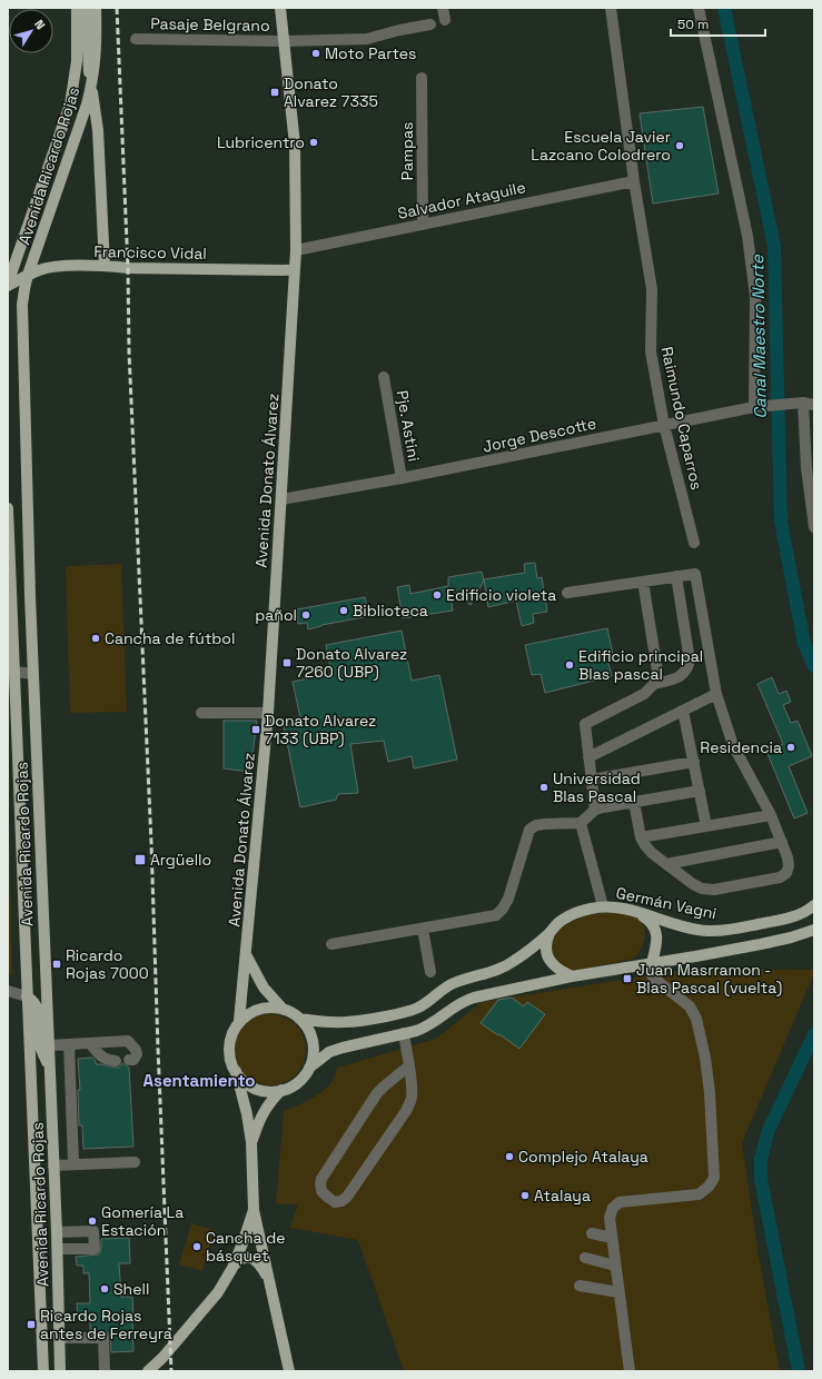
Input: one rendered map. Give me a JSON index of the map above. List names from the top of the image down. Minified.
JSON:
{"streets":{"main road":["Avenida Ricardo Rojas","Francisco Vidal","Avenida Donato Álvarez","Germán Vagni"],"street":["Pasaje Belgrano","Pampas","Salvador Ataguile","Raimundo Caparros","Pje. Astini","Jorge Descotte"]},"crossings":[["Pasaje Belgrano","Avenida Donato Álvarez"],["Pampas","Salvador Ataguile"],["Avenida Ricardo Rojas","Francisco Vidal"],["Salvador Ataguile","Raimundo Caparros"],["Salvador Ataguile","Avenida Donato Álvarez"],["Francisco Vidal","Avenida Donato Álvarez"],["Raimundo Caparros","Jorge Descotte"],["Pje. Astini","Jorge Descotte"],["Jorge Descotte","Avenida Donato Álvarez"],["Avenida Donato Álvarez","Germán Vagni"]],"districts":["Asentamiento"],"water":["Canal Maestro Norte"],"places":{"other":["Moto Partes","Lubricentro","Escuela Javier Lazcano Colodrero","Edificio violeta","Biblioteca","pañol","Cancha de fútbol","Edificio principal Blas pascal","Residencia","Universidad Blas Pascal","Complejo Atalaya","Atalaya","Gomería La Estación","Cancha de básquet","Shell"],"transit":["Donato Alvarez 7335","Donato Alvarez 7260 (UBP)","Donato Alvarez 7133 (UBP)","Argüello","Ricardo Rojas 7000","Juan Masrramon - Blas Pascal (vuelta)","Ricardo Rojas antes de Ferreyra"]},"scale_bar":"50 m","north":"top right"}
